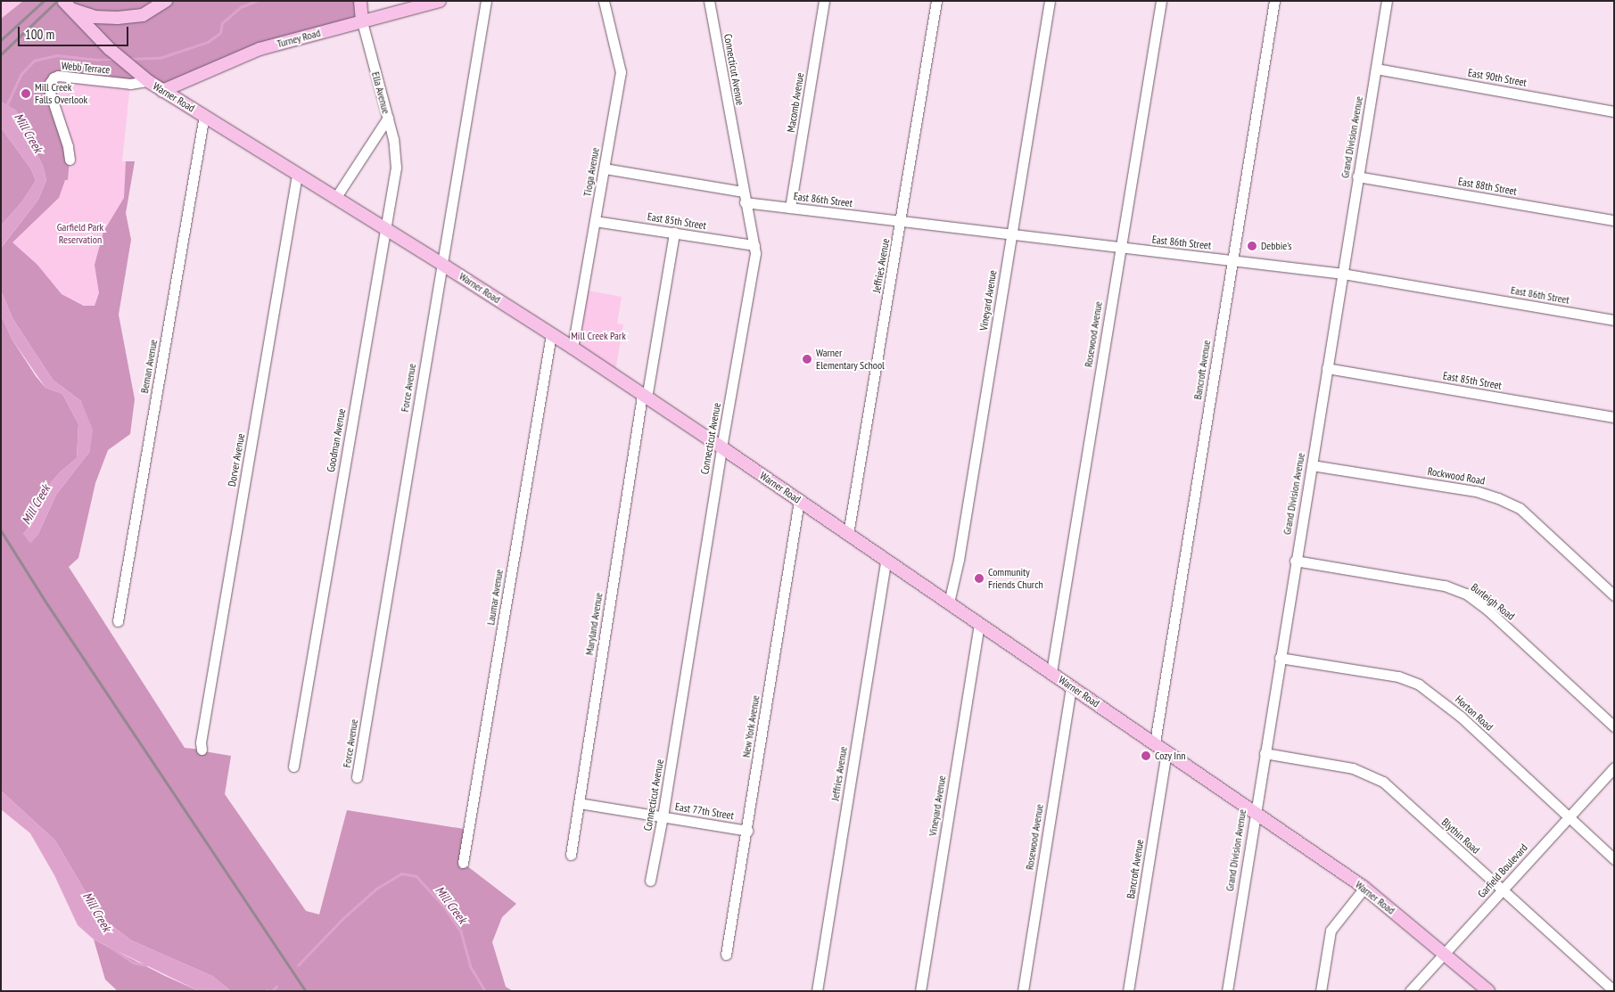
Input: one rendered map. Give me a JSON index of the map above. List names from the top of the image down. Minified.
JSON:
{"streets":{"main road":["Turney Road","Ella Avenue","Warner Road"],"street":["Webb Terrace","Connecticut Avenue","East 90th Street","Macomb Avenue","Grand Division Avenue","Tioga Avenue","East 88th Street","East 86th Street","East 85th Street","Jeffries Avenue","Vineyard Avenue","Rosewood Avenue","Beman Avenue","Bancroft Avenue","Force Avenue","Goodman Avenue","Dorver Avenue","Rockwood Road","Laumar Avenue","Burleigh Road","Maryland Avenue","Horton Road","New York Avenue","East 77th Street","Blythin Road","Garfield Boulevard"]},"crossings":[["Turney Road","Ella Avenue"],["Turney Road","Warner Road"],["Webb Terrace","Warner Road"],["Connecticut Avenue","Warner Road"],["Connecticut Avenue","East 86th Street"],["Connecticut Avenue","East 85th Street"],["Connecticut Avenue","East 77th Street"],["East 90th Street","Grand Division Avenue"],["Ella Avenue","Warner Road"],["Ella Avenue","Goodman Avenue"],["Warner Road","Grand Division Avenue"],["Warner Road","Tioga Avenue"],["Warner Road","Jeffries Avenue"],["Warner Road","Vineyard Avenue"],["Warner Road","Rosewood Avenue"],["Warner Road","Beman Avenue"],["Warner Road","Bancroft Avenue"],["Warner Road","Force Avenue"],["Warner Road","Goodman Avenue"],["Warner Road","Dorver Avenue"],["Warner Road","Laumar Avenue"],["Warner Road","Maryland Avenue"],["Warner Road","New York Avenue"],["Warner Road","Garfield Boulevard"],["Macomb Avenue","East 86th Street"],["Grand Division Avenue","East 88th Street"],["Grand Division Avenue","East 86th Street"],["Grand Division Avenue","East 85th Street"],["Grand Division Avenue","Rockwood Road"],["Grand Division Avenue","Burleigh Road"],["Grand Division Avenue","Horton Road"],["Grand Division Avenue","Blythin Road"],["Tioga Avenue","East 86th Street"],["Tioga Avenue","East 85th Street"],["East 86th Street","Jeffries Avenue"],["East 86th Street","Vineyard Avenue"],["East 86th Street","Rosewood Avenue"],["East 86th Street","Bancroft Avenue"],["East 85th Street","Maryland Avenue"],["Maryland Avenue","East 77th Street"],["Horton Road","Garfield Boulevard"],["New York Avenue","East 77th Street"],["Blythin Road","Garfield Boulevard"]],"water":["Mill Creek"],"parks":["Garfield Park Reservation","Mill Creek Park"],"places":["Mill Creek Falls Overlook","Debbie's","Warner Elementary School","Community Friends Church","Cozy Inn"],"scale_bar":"100 m"}
